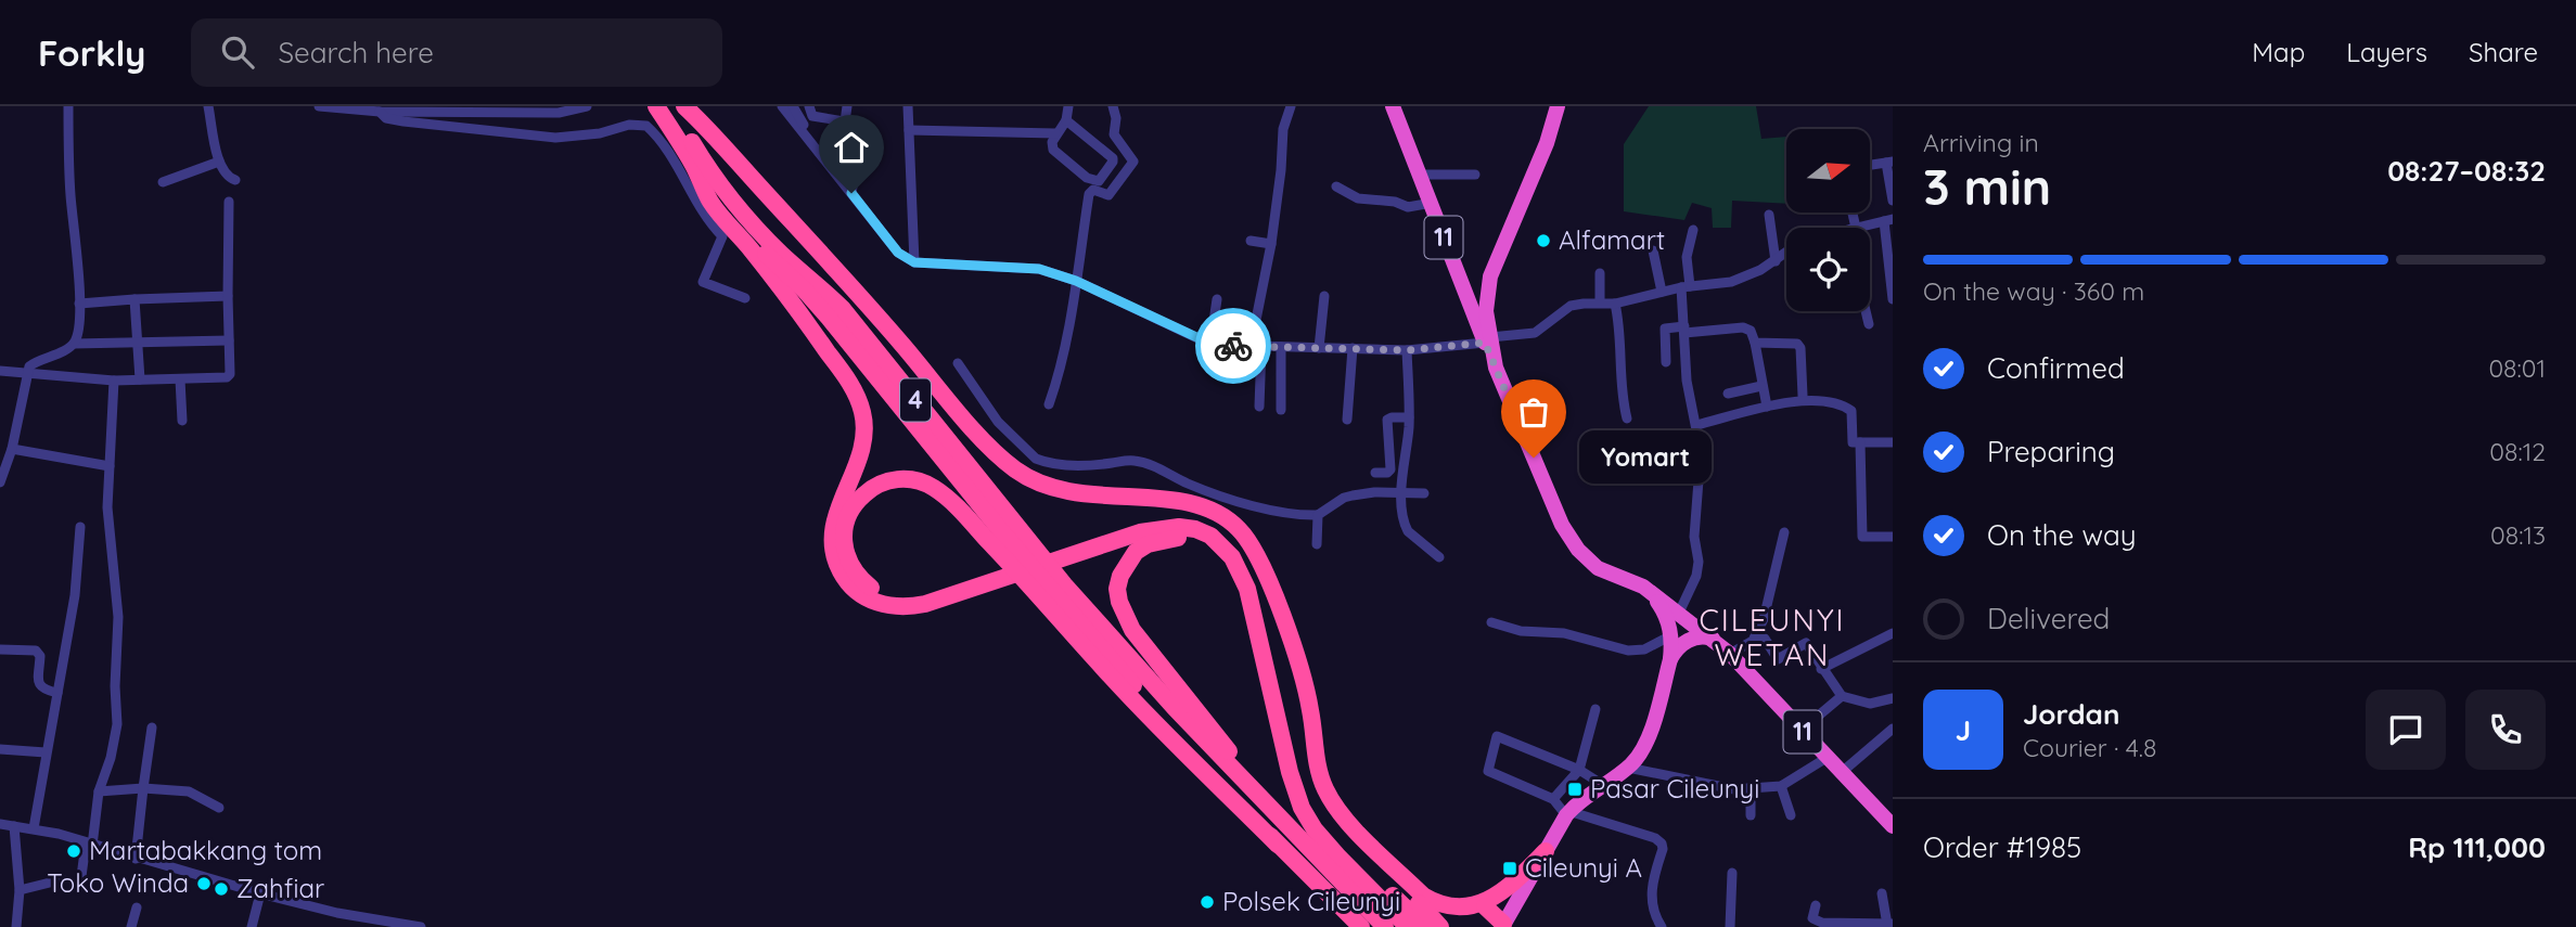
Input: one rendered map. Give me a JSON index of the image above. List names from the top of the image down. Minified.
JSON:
{"streets":{"highway":["11","4"]},"districts":["CILEUNYI WETAN"],"places":{"other":["Alfamart","Yomart","Martabakkang tom","Toko Winda","Zahfiar","Polsek Cileunyi"],"transit":["Pasar Cileunyi","Cileunyi A"]},"north":"right","page":{"header":"Forkly","search":"Search here","nav":["Map","Layers","Share"],"heading":["3 min","Arriving in","08:27–08:32"],"panel":["Jordan","Courier · 4.8","Order #1985","Rp 111,000"],"bar":"On the way · 360 m","list":[["Confirmed","08:01"],["Preparing","08:12"],["On the way","08:13"],"Delivered"],"bubble":"Yomart","round":"J"}}
